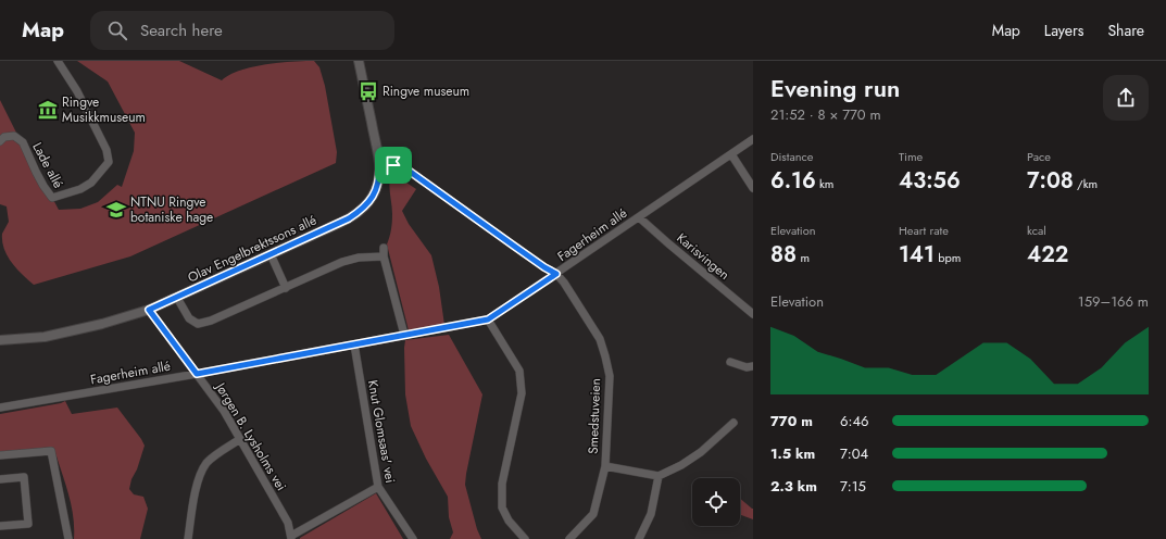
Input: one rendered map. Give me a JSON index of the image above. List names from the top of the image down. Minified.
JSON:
{"streets":{"street":["Lade allé","Fagerheim allé","Olav Engelbrektssons allé","Karisvingen","Smedstuveien","Knut Glomsaas' vei","Jørgen B. Lysholms vei"]},"crossings":[["Fagerheim allé","Karisvingen"],["Fagerheim allé","Smedstuveien"],["Fagerheim allé","Knut Glomsaas' vei"],["Fagerheim allé","Jørgen B. Lysholms vei"],["Olav Engelbrektssons allé","Smedstuveien"],["Olav Engelbrektssons allé","Jørgen B. Lysholms vei"]],"places":{"bus stop":["Ringve museum"],"museum":["Ringve Musikkmuseum"],"school or university":["NTNU Ringve botaniske hage"]},"page":{"header":"Map","search":"Search here","nav":["Map","Layers","Share"],"heading":["Evening run","21:52 · 8 × 770 m"],"stats":[["Distance","6.16 km"],["Time","43:56"],["Pace","7:08 /km"],["Elevation","88 m"],["Heart rate","141 bpm"],["kcal","422"]],"chart":["Elevation","159–166 m"],"list":[{"name":"770 m","note":"6:46"},{"name":"1.5 km","note":"7:04"},{"name":"2.3 km","note":"7:15"}]}}
